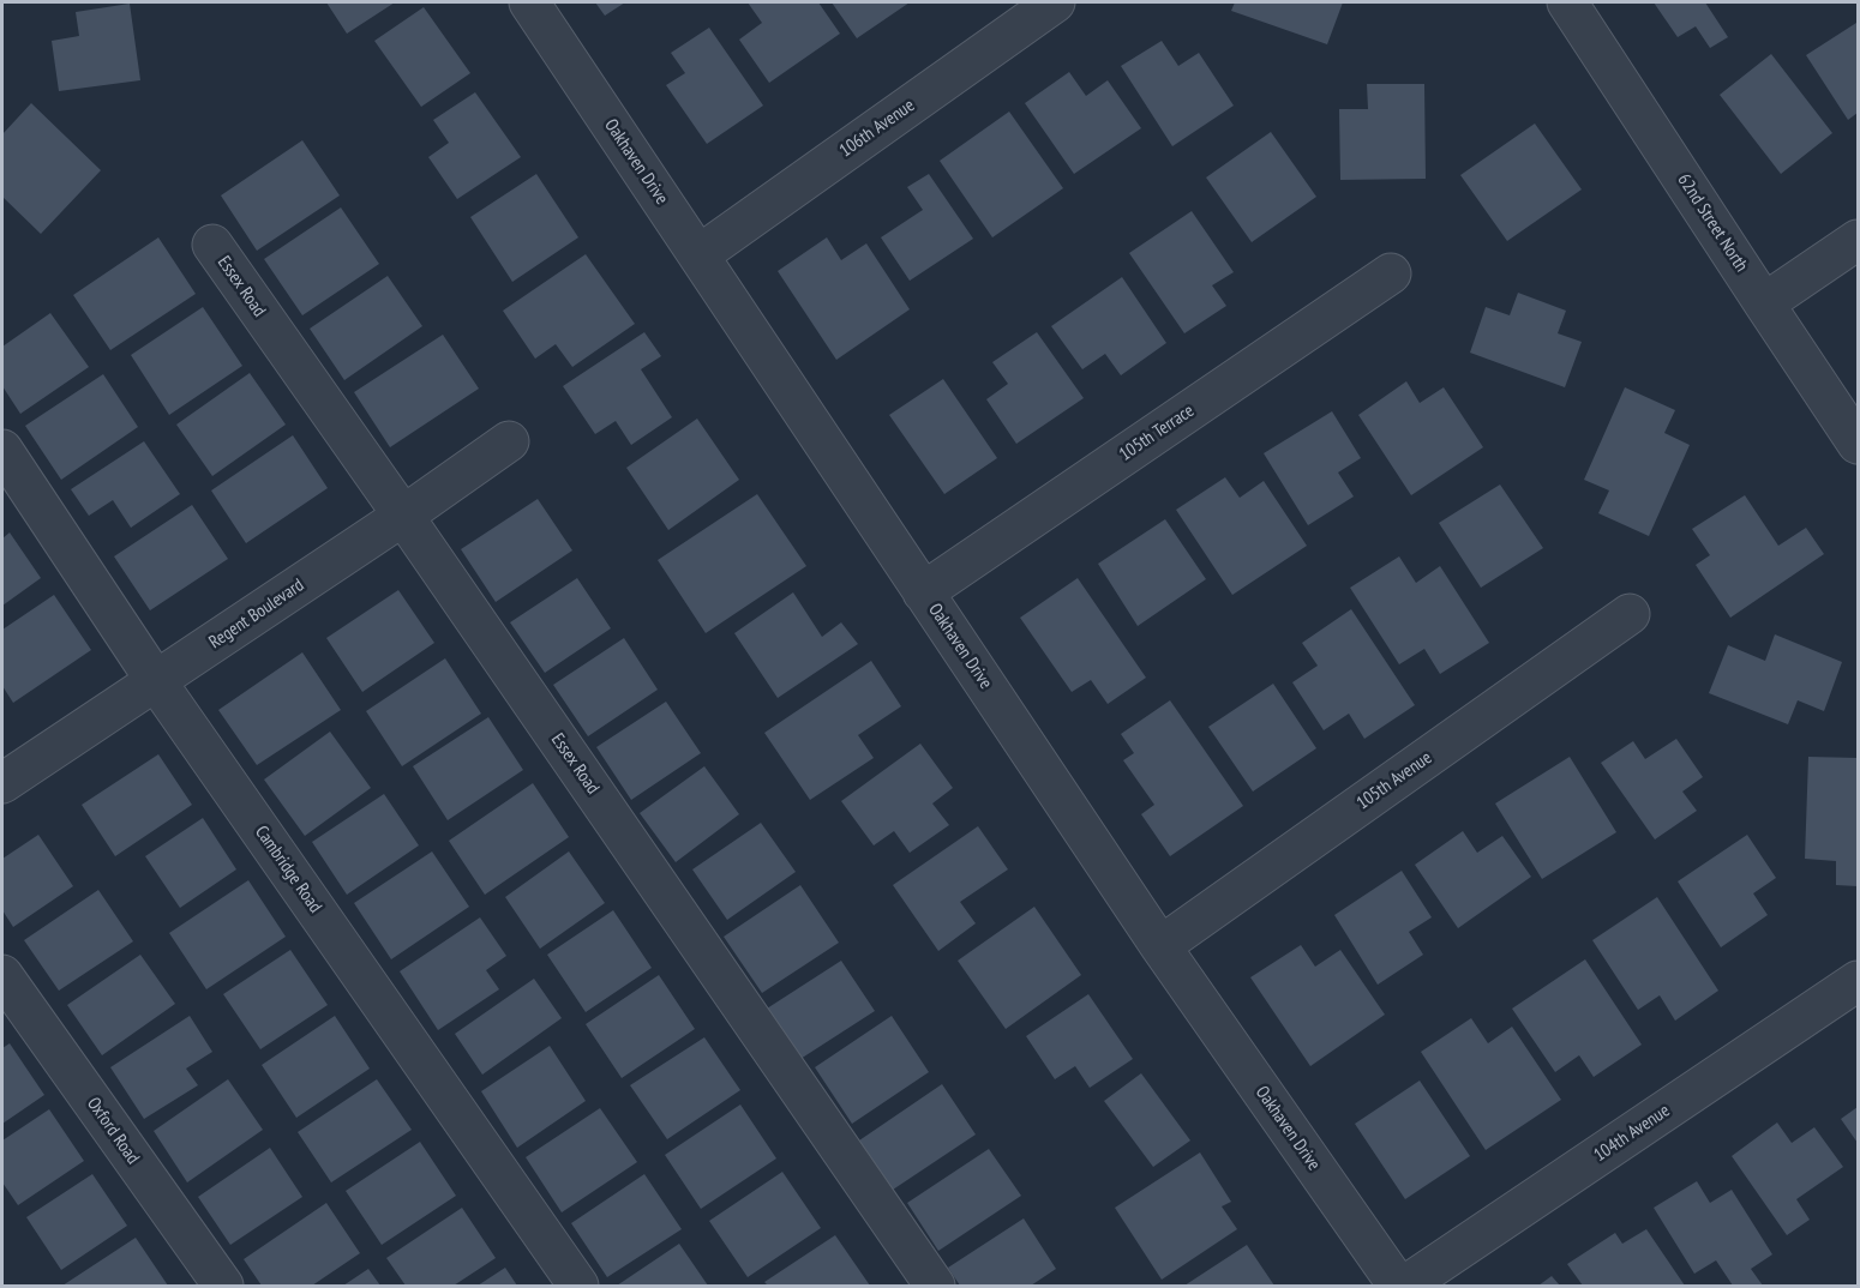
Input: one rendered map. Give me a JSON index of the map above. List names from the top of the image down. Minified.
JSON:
{"streets":{"street":["106th Avenue","Oakhaven Drive","62nd Street North","Essex Road","105th Terrace","Regent Boulevard","105th Avenue","Cambridge Road","Oxford Road","104th Avenue"]},"crossings":[["106th Avenue","Oakhaven Drive"],["Oakhaven Drive","105th Terrace"],["Oakhaven Drive","105th Avenue"],["Essex Road","Regent Boulevard"],["Regent Boulevard","Cambridge Road"]]}
